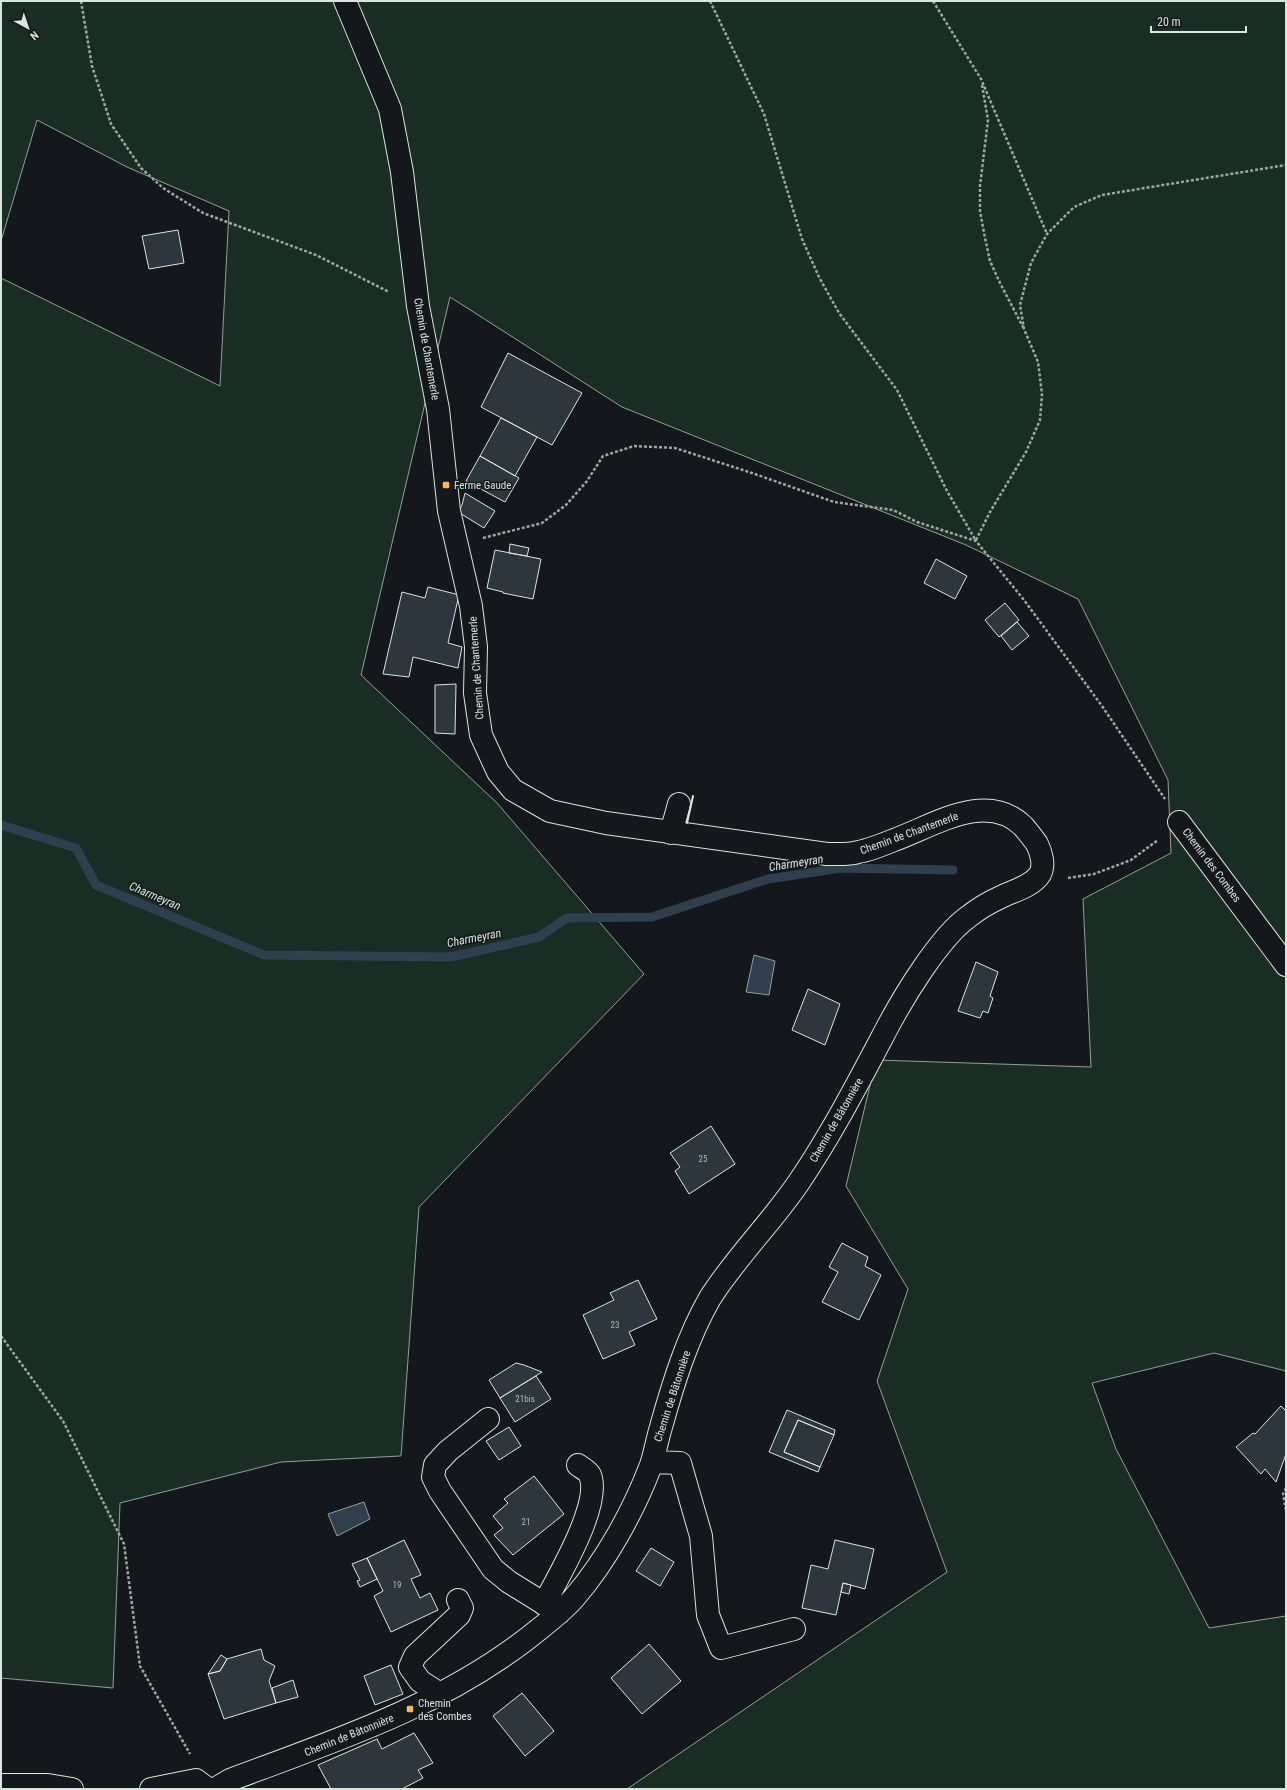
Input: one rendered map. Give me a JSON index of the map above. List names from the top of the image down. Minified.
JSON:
{"streets":{"street":["Chemin de Chantemerle","Chemin des Combes","Chemin de Bâtonnière"]},"crossings":[["Chemin de Chantemerle","Chemin des Combes"],["Chemin de Chantemerle","Chemin de Bâtonnière"],["Chemin des Combes","Chemin de Bâtonnière"]],"water":["Charmeyran"],"places":{"transit":["Ferme Gaude","Chemin des Combes"]},"house_numbers":["25","23","21bis","21","19"],"scale_bar":"20 m","north":"bottom right"}
